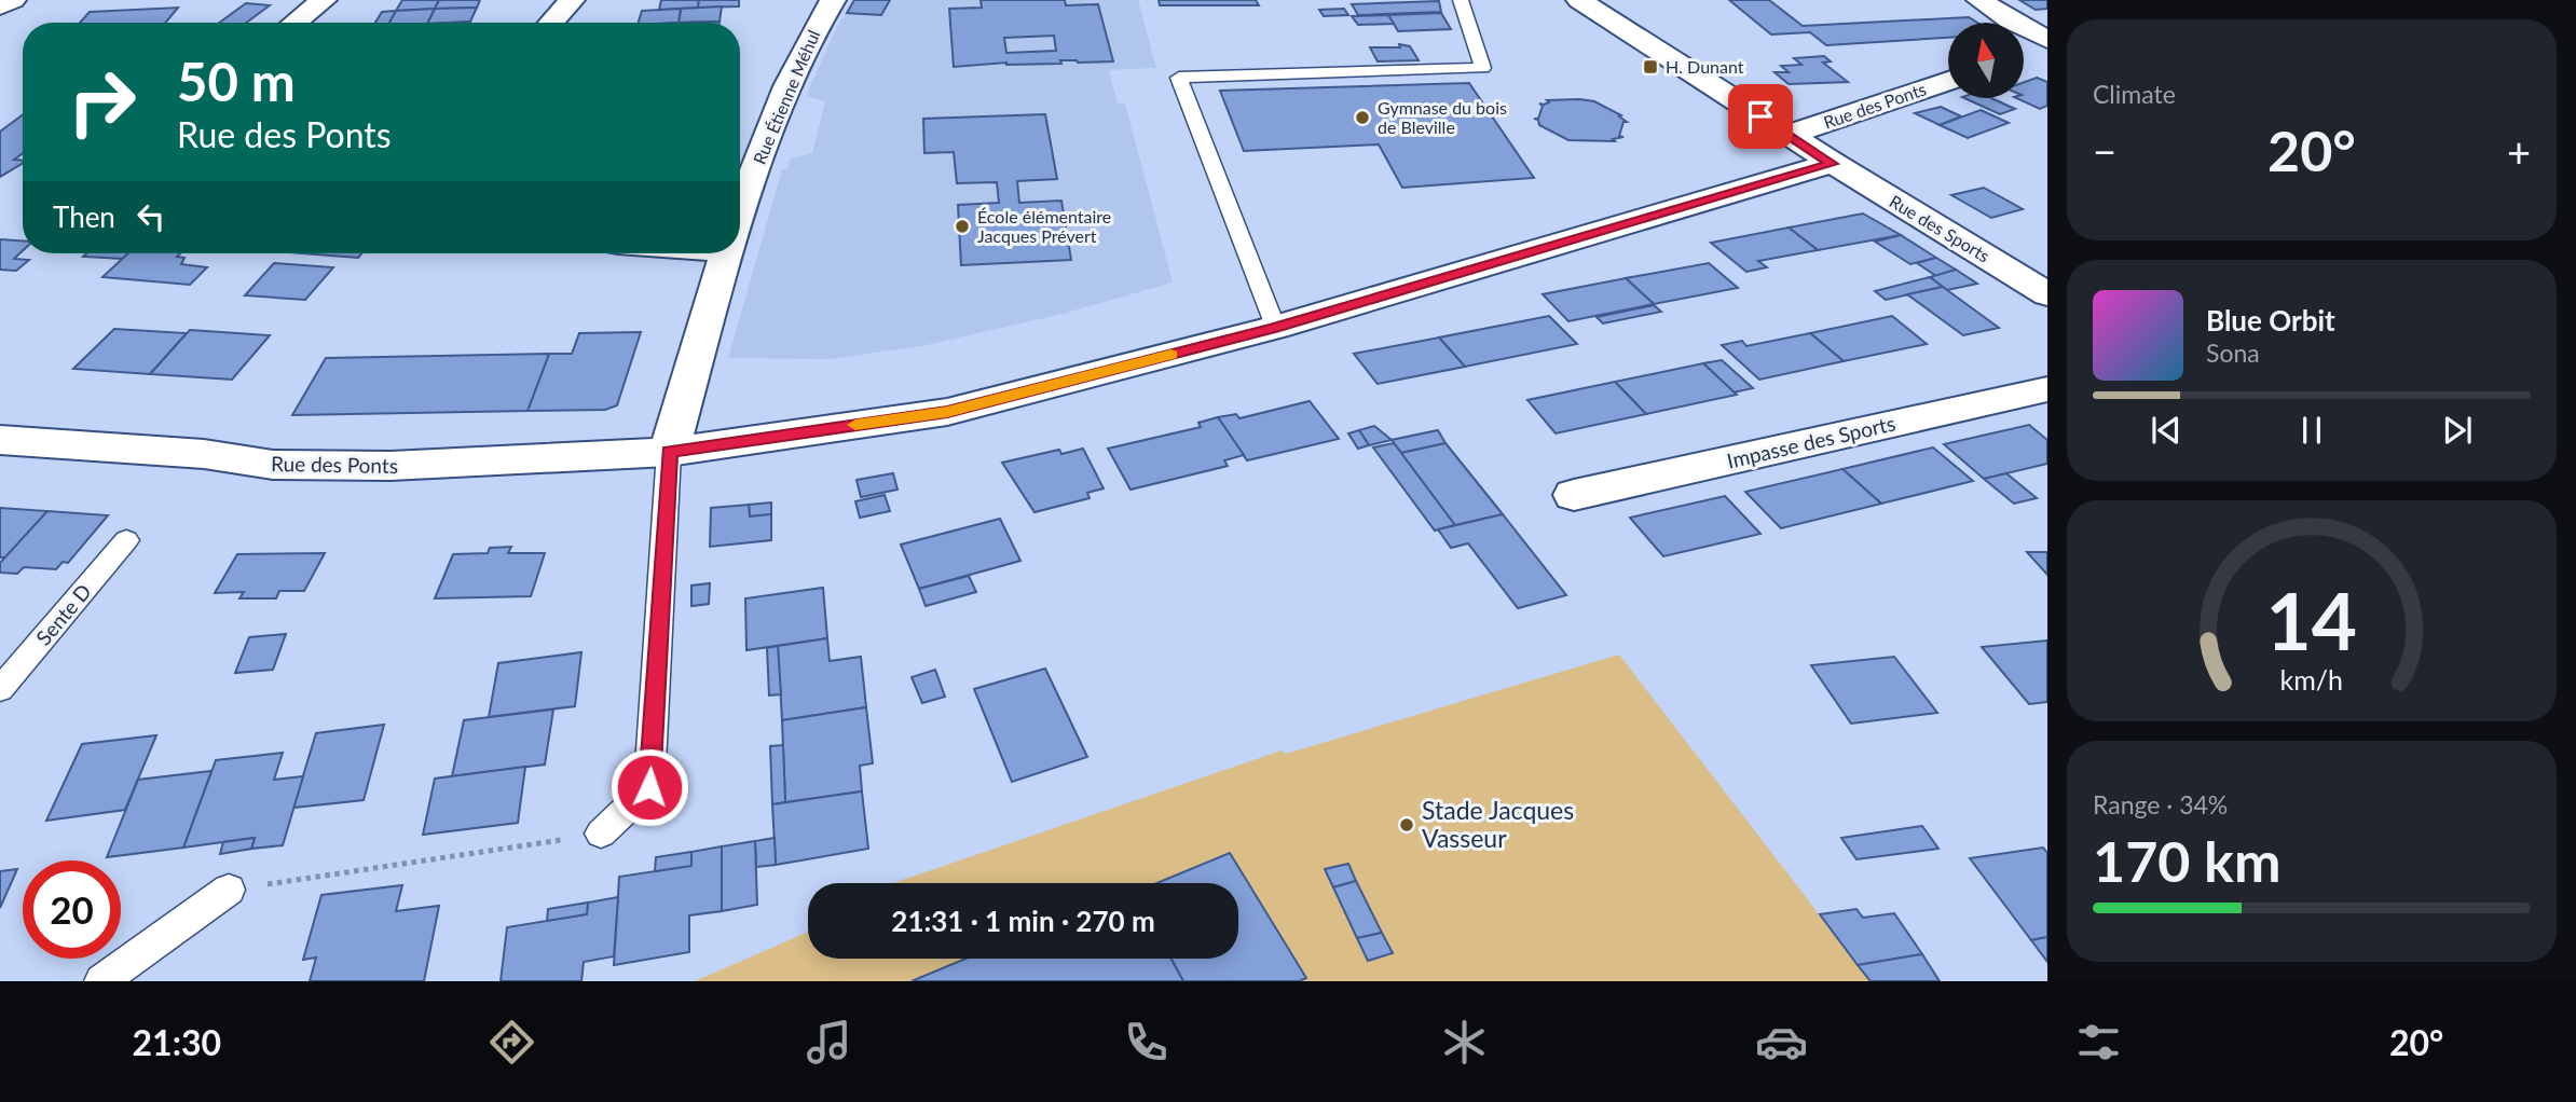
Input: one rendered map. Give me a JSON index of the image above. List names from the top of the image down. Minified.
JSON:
{"streets":{"street":["Rue Étienne Méhul","Rue des Ponts","Rue des Sports","Impasse des Sports"],"lane":["Sente D"]},"crossings":[["Rue Étienne Méhul","Rue des Ponts"],["Rue des Ponts","Rue des Sports"]],"places":{"transit":["H. Dunant"],"other":["Gymnase du bois de Bleville","École élémentaire Jacques Prévert","Stade Jacques Vasseur"]},"north":"top","page":{"tile":["Climate",["Range · 34%","170 km"]],"turn":["50 m","Rue des Ponts"],"heat":["−","20°","+"],"then":"Then","song":["Blue Orbit","Sona"],"limit":"20","trip":"21:31 · 1 min · 270 m","tabs":["21:30","20°"],"gauge":["14","km/h"]}}
